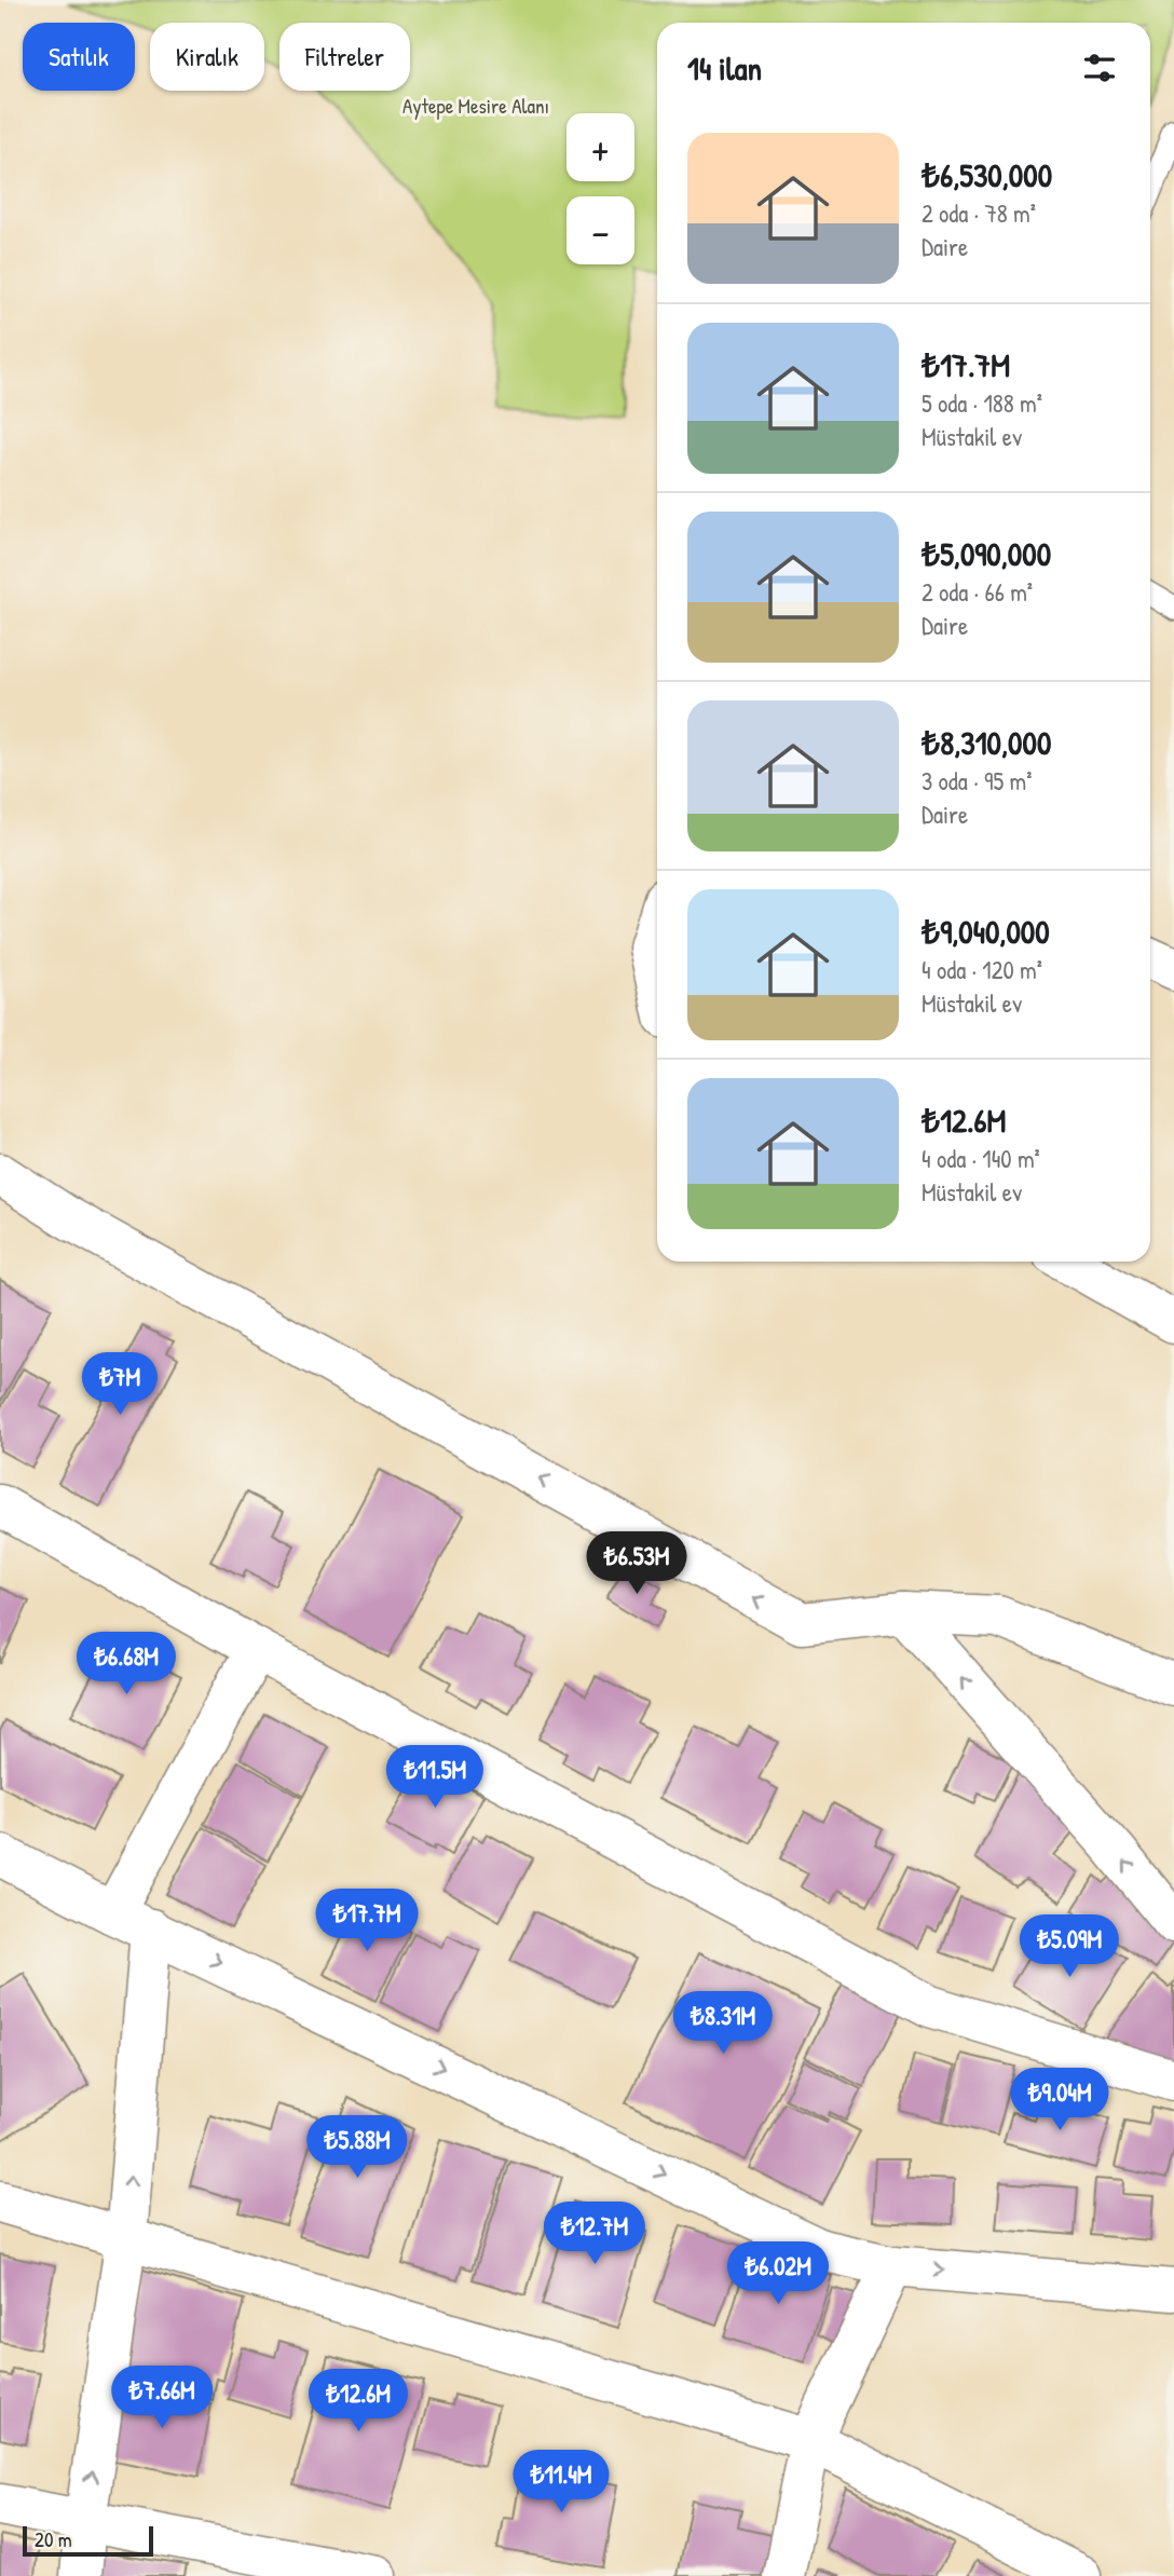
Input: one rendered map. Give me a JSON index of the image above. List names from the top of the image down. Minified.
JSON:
{"parks":["Aytepe Mesire Alanı"],"scale_bar":"20 m","page":{"chip":["Satılık","Kiralık","Filtreler"],"heading":"14 ilan","map_buttons":["+","−"],"list":[{"name":"₺6,530,000","note":"2 oda · 78 m² · Daire"},{"name":"₺17.7M","note":"5 oda · 188 m² · Müstakil ev"},{"name":"₺5,090,000","note":"2 oda · 66 m² · Daire"},{"name":"₺8,310,000","note":"3 oda · 95 m² · Daire"},{"name":"₺9,040,000","note":"4 oda · 120 m² · Müstakil ev"},{"name":"₺12.6M","note":"4 oda · 140 m² · Müstakil ev"}],"price":["₺7M","₺6.53M","₺6.68M","₺11.5M","₺17.7M","₺5.09M","₺8.31M","₺9.04M","₺5.88M","₺12.7M","₺6.02M","₺7.66M","₺12.6M","₺11.4M"],"scale":"20 m"}}
